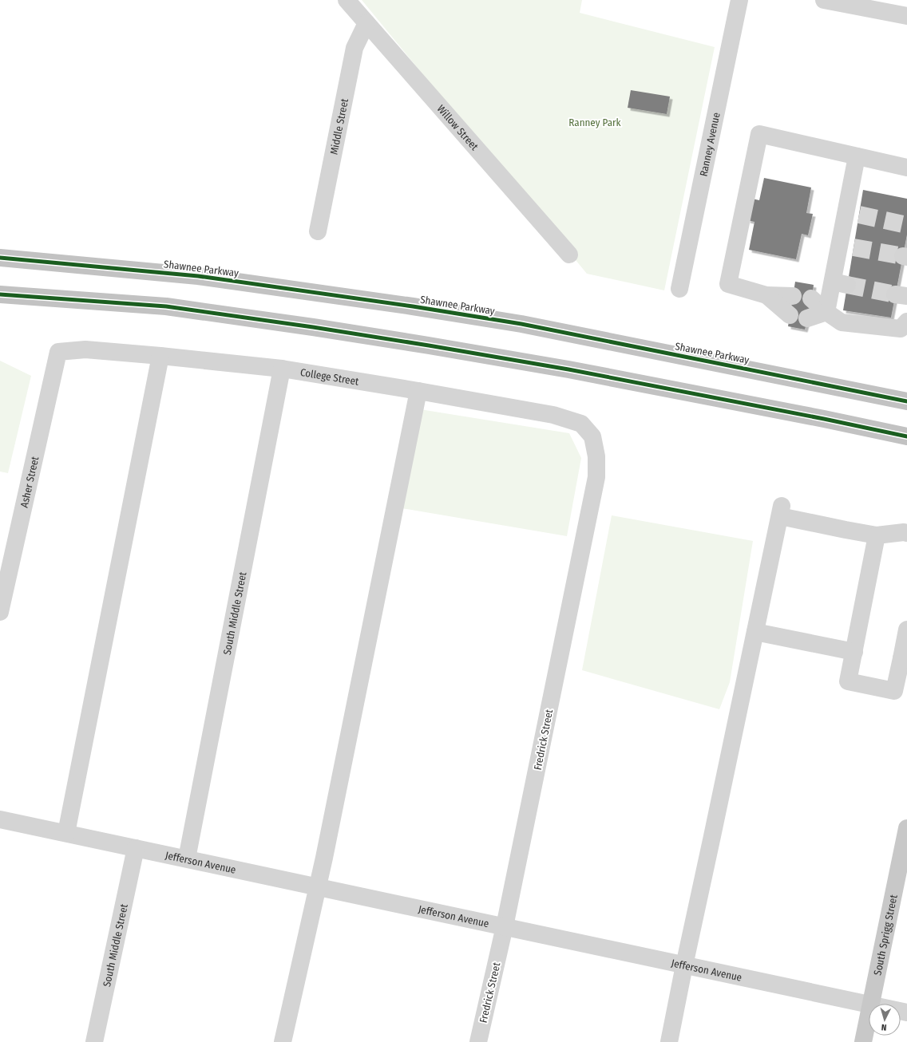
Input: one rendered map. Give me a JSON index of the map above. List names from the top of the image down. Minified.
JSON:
{"streets":{"highway":["Shawnee Parkway"],"main road":["South Sprigg Street"],"street":["Middle Street","Willow Street","Ranney Avenue","College Street","Asher Street","South Middle Street","Fredrick Street","Jefferson Avenue"]},"crossings":[["Middle Street","Willow Street"],["College Street","Asher Street"],["College Street","South Middle Street"],["College Street","Fredrick Street"],["South Middle Street","Jefferson Avenue"],["Fredrick Street","Jefferson Avenue"]],"parks":["Ranney Park"],"north":"bottom"}
